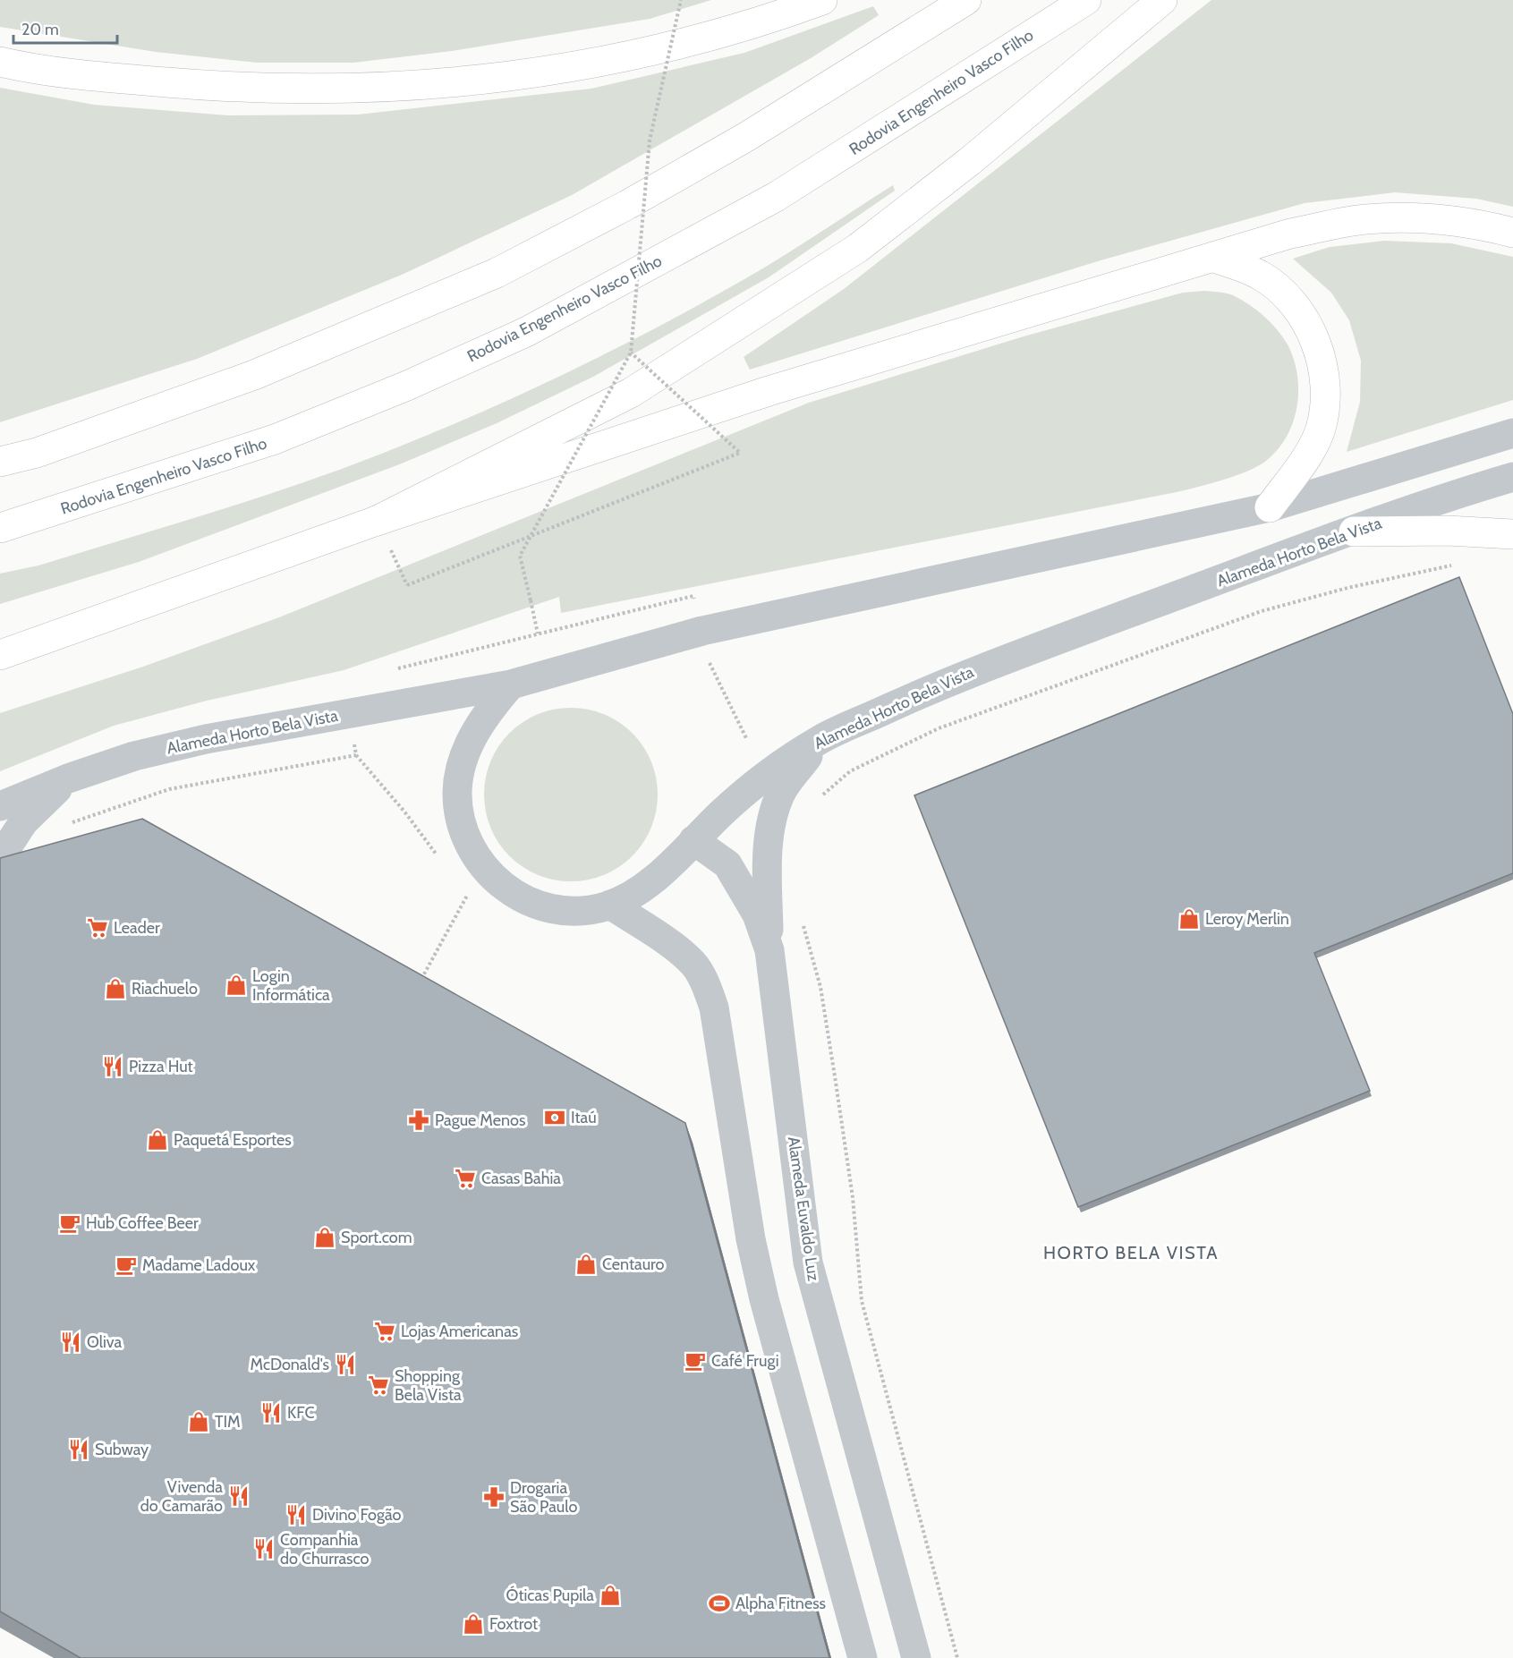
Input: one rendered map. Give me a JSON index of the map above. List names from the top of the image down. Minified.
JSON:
{"streets":{"main road":["Rodovia Engenheiro Vasco Filho"],"street":["Alameda Horto Bela Vista","Alameda Euvaldo Luz"]},"crossings":[["Alameda Horto Bela Vista","Alameda Euvaldo Luz"]],"districts":["HORTO BELA VISTA"],"places":{"shop":["Leroy Merlin","Login Informática","Riachuelo","Paquetá Esportes","Sport.com","Centauro","TIM","Óticas Pupila","Foxtrot"],"supermarket":["Leader","Casas Bahia","Lojas Americanas","Shopping Bela Vista"],"restaurant":["Pizza Hut","Oliva","McDonald's","KFC","Subway","Vivenda do Camarão","Divino Fogão","Companhia do Churrasco"],"bank":["Itaú"],"pharmacy":["Pague Menos","Drogaria São Paulo"],"cafe":["Hub Coffee Beer","Madame Ladoux","Café Frugi"],"sports":["Alpha Fitness"]},"scale_bar":"20 m"}
